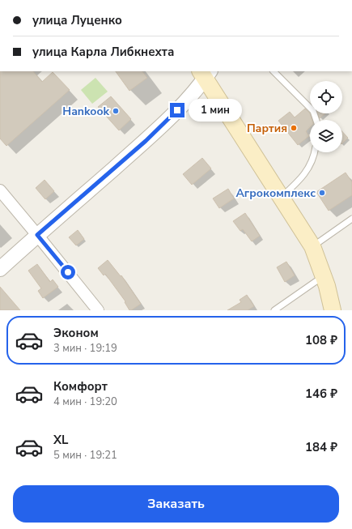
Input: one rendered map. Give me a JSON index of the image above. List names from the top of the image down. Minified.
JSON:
{"places":["Hankook","Партия","Агрокомплекс"],"page":{"banner":["улица Луценко","улица Карла Либкнехта"],"bubble":"1 мин","list":[{"name":"Эконом","note":"3 мин · 19:19","value":"108 ₽"},{"name":"Комфорт","note":"4 мин · 19:20","value":"146 ₽"},{"name":"XL","note":"5 мин · 19:21","value":"184 ₽"}],"buttons":"Заказать"}}
